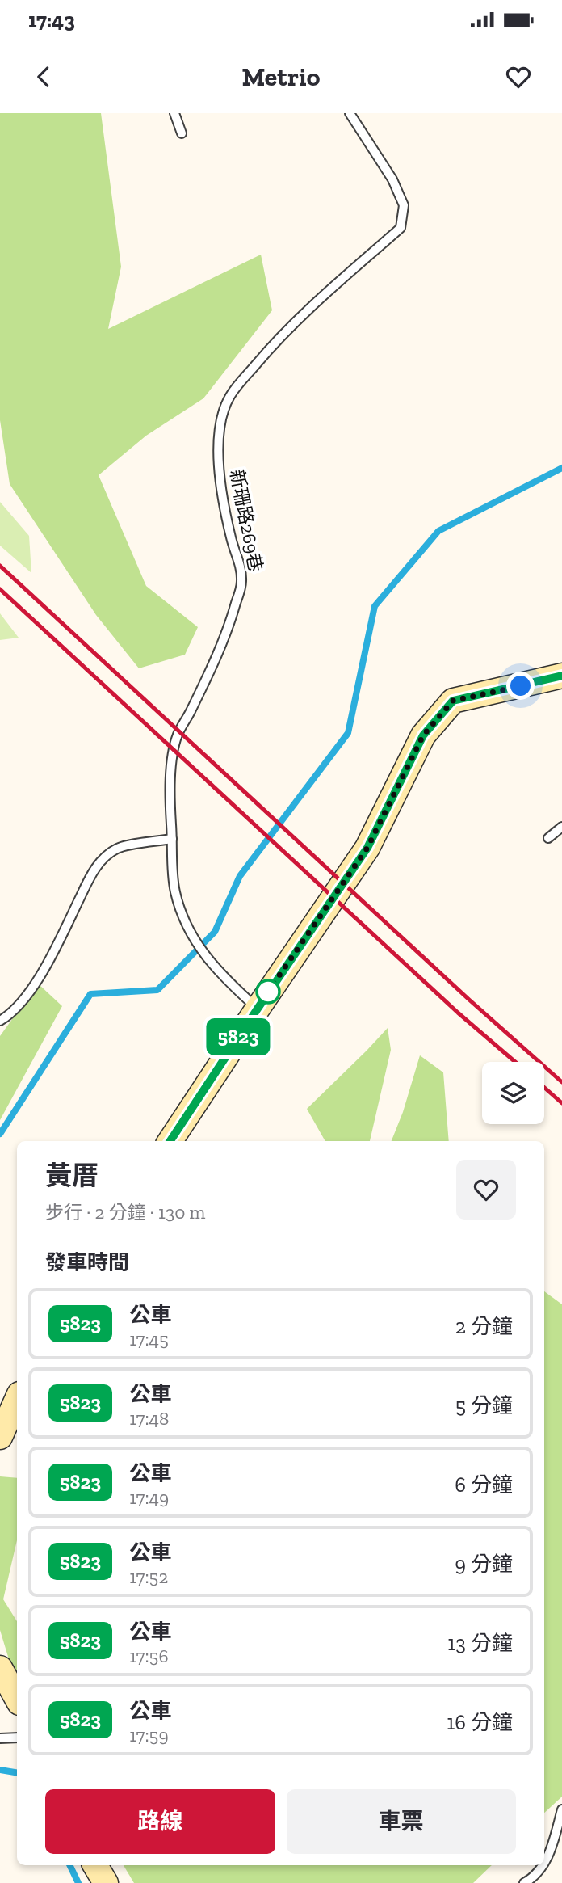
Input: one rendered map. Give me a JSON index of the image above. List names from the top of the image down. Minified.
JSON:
{"streets":{"lane":["新珊路269巷"]},"lines":["bus line 5823"],"page":{"status":"17:43","header":"Metrio","on_map":"5823","heading":[["黃厝","步行 · 2 分鐘 · 130 m"],"發車時間"],"list":[{"mark":"5823","name":"公車","note":"17:45","value":"2 分鐘"},{"mark":"5823","name":"公車","note":"17:48","value":"5 分鐘"},{"mark":"5823","name":"公車","note":"17:49","value":"6 分鐘"},{"mark":"5823","name":"公車","note":"17:52","value":"9 分鐘"},{"mark":"5823","name":"公車","note":"17:56","value":"13 分鐘"},{"mark":"5823","name":"公車","note":"17:59","value":"16 分鐘"}],"buttons":["路線","車票"]}}
